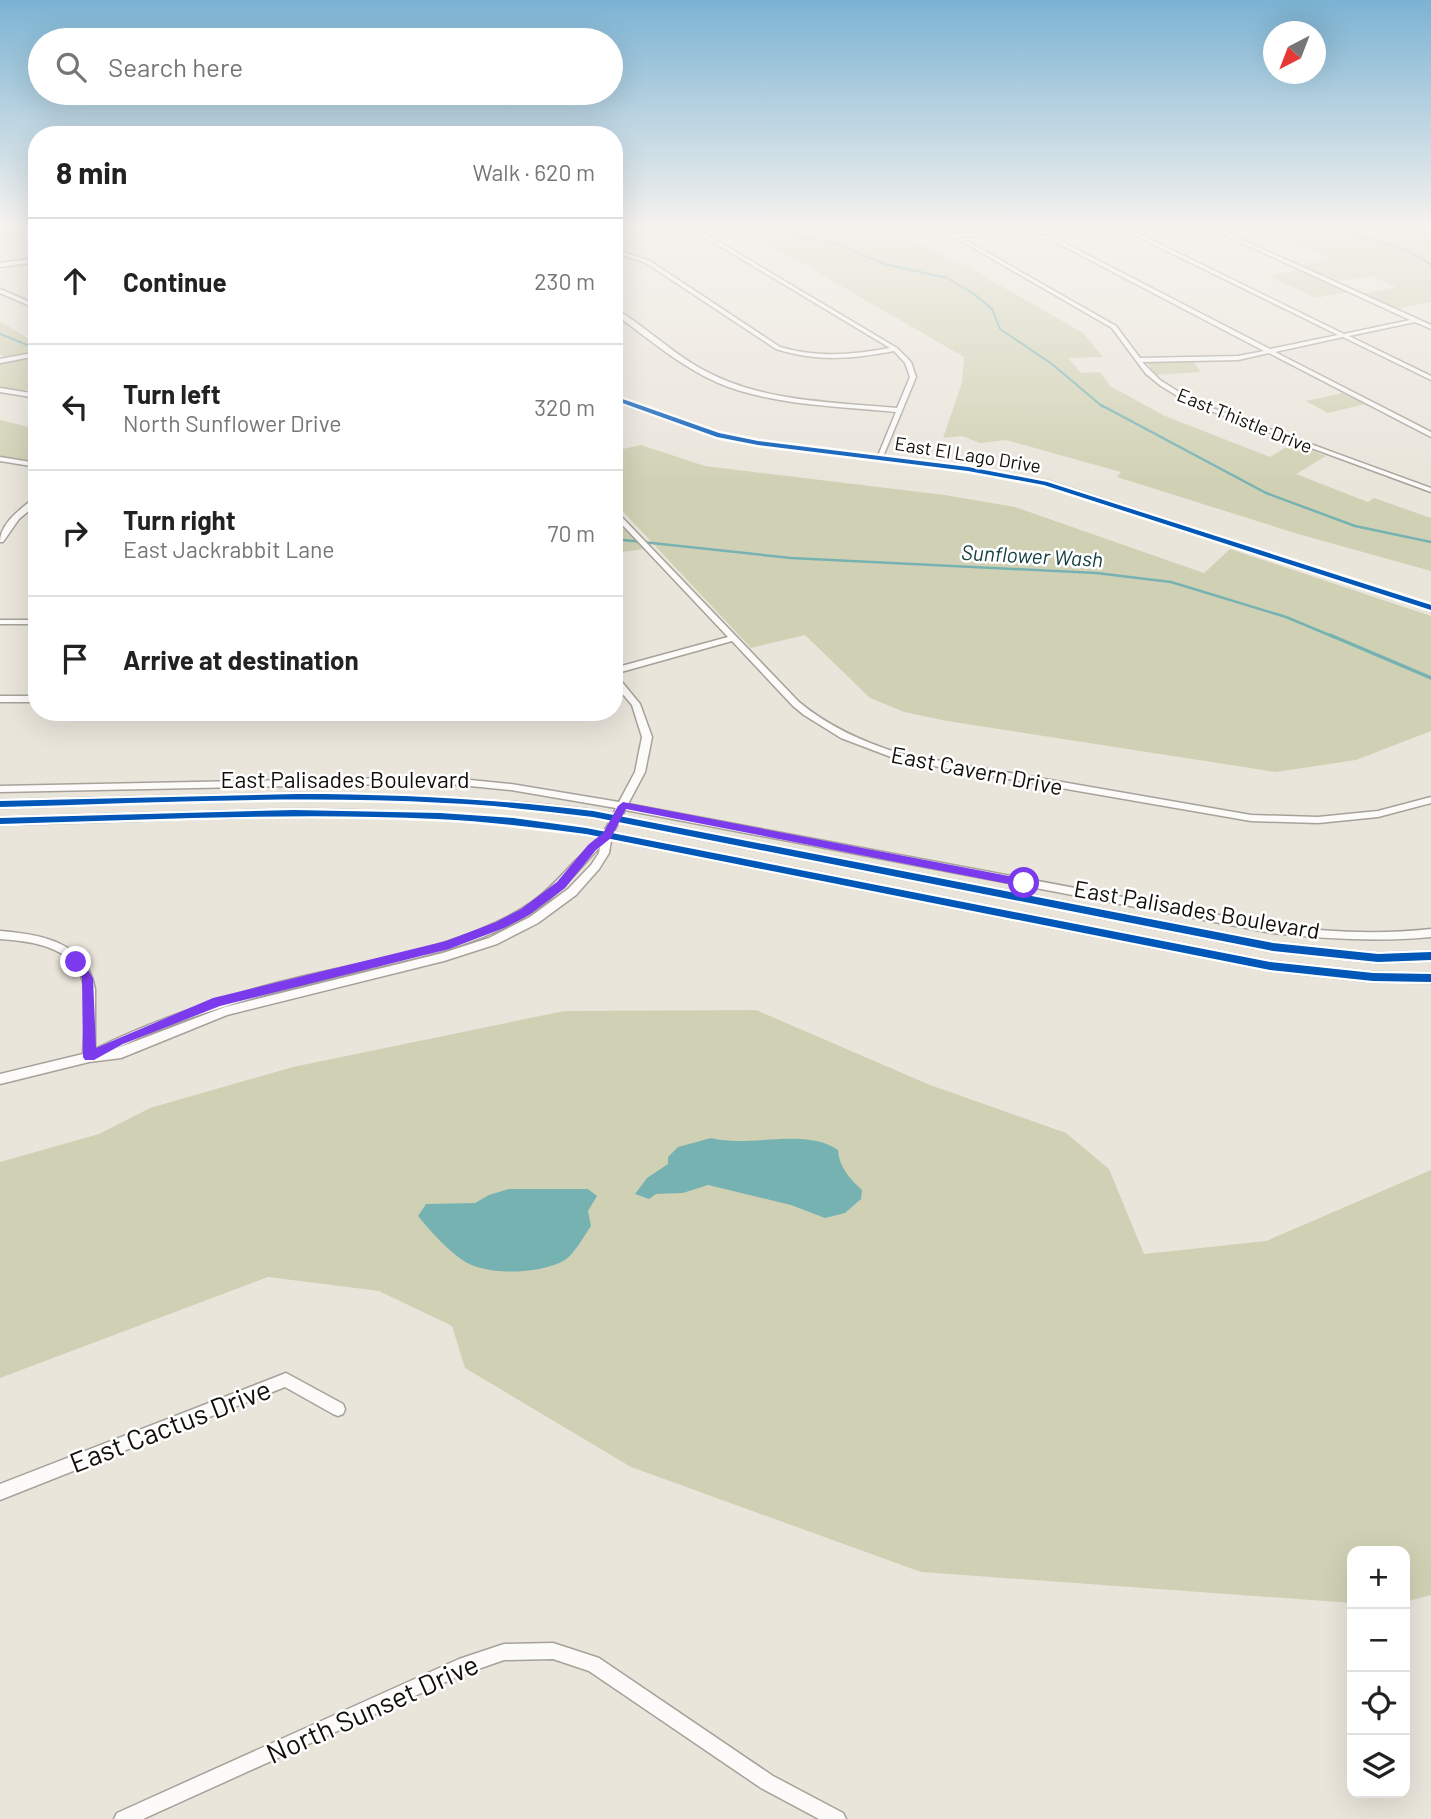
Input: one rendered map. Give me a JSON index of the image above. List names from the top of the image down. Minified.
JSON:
{"streets":{"street":["East Thistle Drive","East El Lago Drive","East Cavern Drive","East Palisades Boulevard","East Cactus Drive","North Sunset Drive"]},"water":["Sunflower Wash"],"north":"bottom left","page":{"search":"Search here","heading":["8 min","Walk · 620 m"],"list":[["Continue","230 m"],["Turn left","North Sunflower Drive","320 m"],["Turn right","East Jackrabbit Lane","70 m"],"Arrive at destination"],"map_buttons":["+","−"]}}
